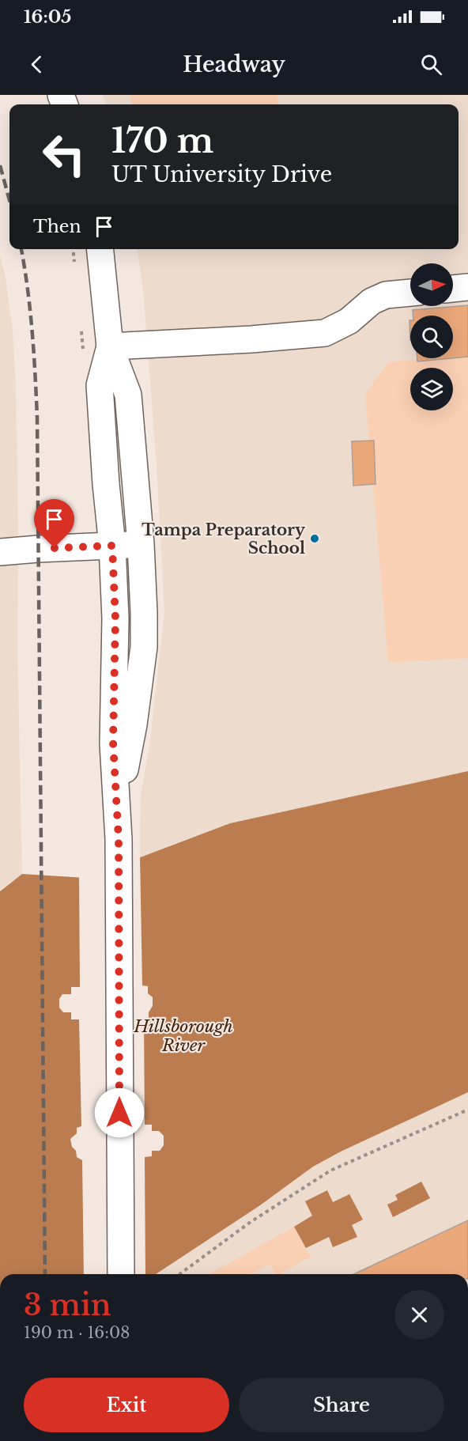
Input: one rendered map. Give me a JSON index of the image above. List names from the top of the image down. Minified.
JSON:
{"water":["Hillsborough River"],"places":["Tampa Preparatory School"],"north":"right","page":{"status":"16:05","header":"Headway","turn":["170 m","UT University Drive"],"then":"Then","heading":["3 min","190 m · 16:08"],"buttons":["Exit","Share"]}}
